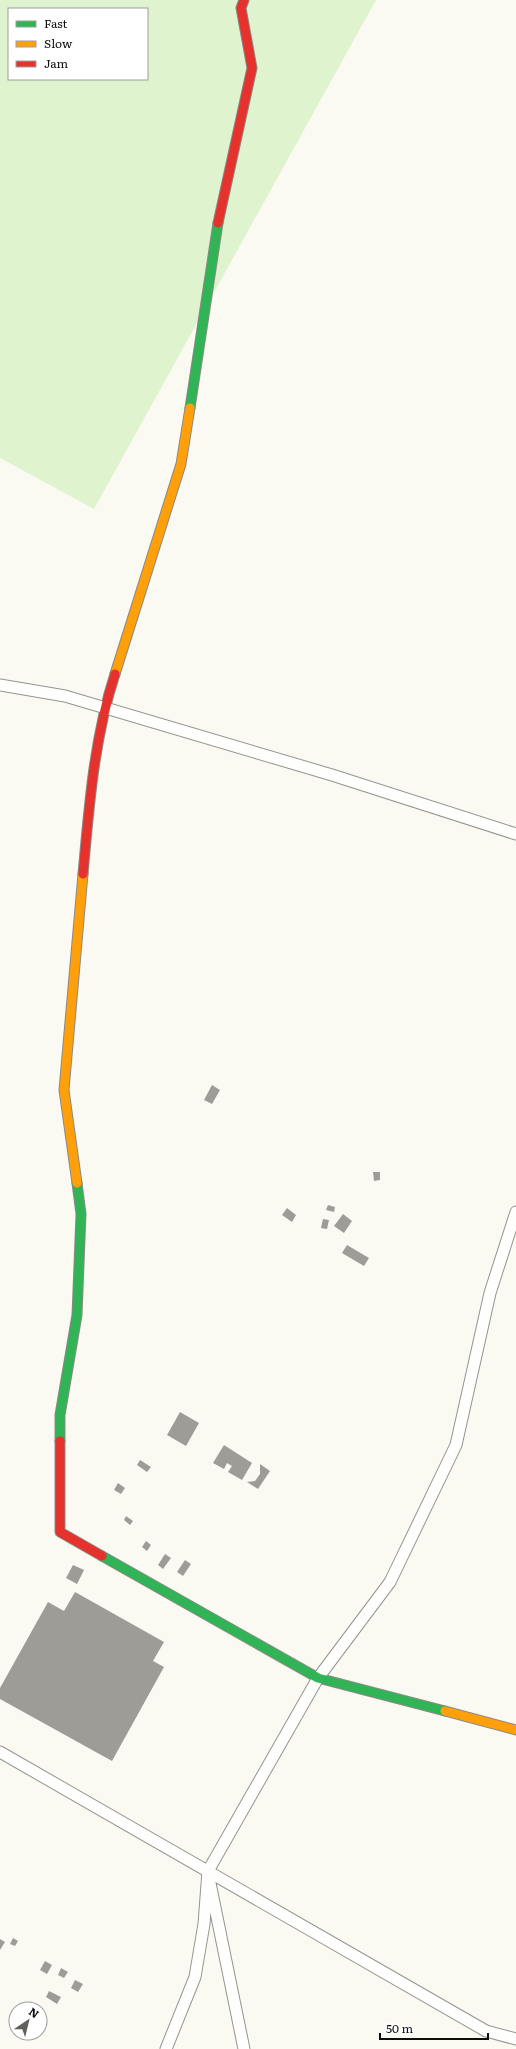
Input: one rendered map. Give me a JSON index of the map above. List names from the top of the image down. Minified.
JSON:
{"legend":["Fast","Slow","Jam"],"scale_bar":"50 m","north":"top right"}
